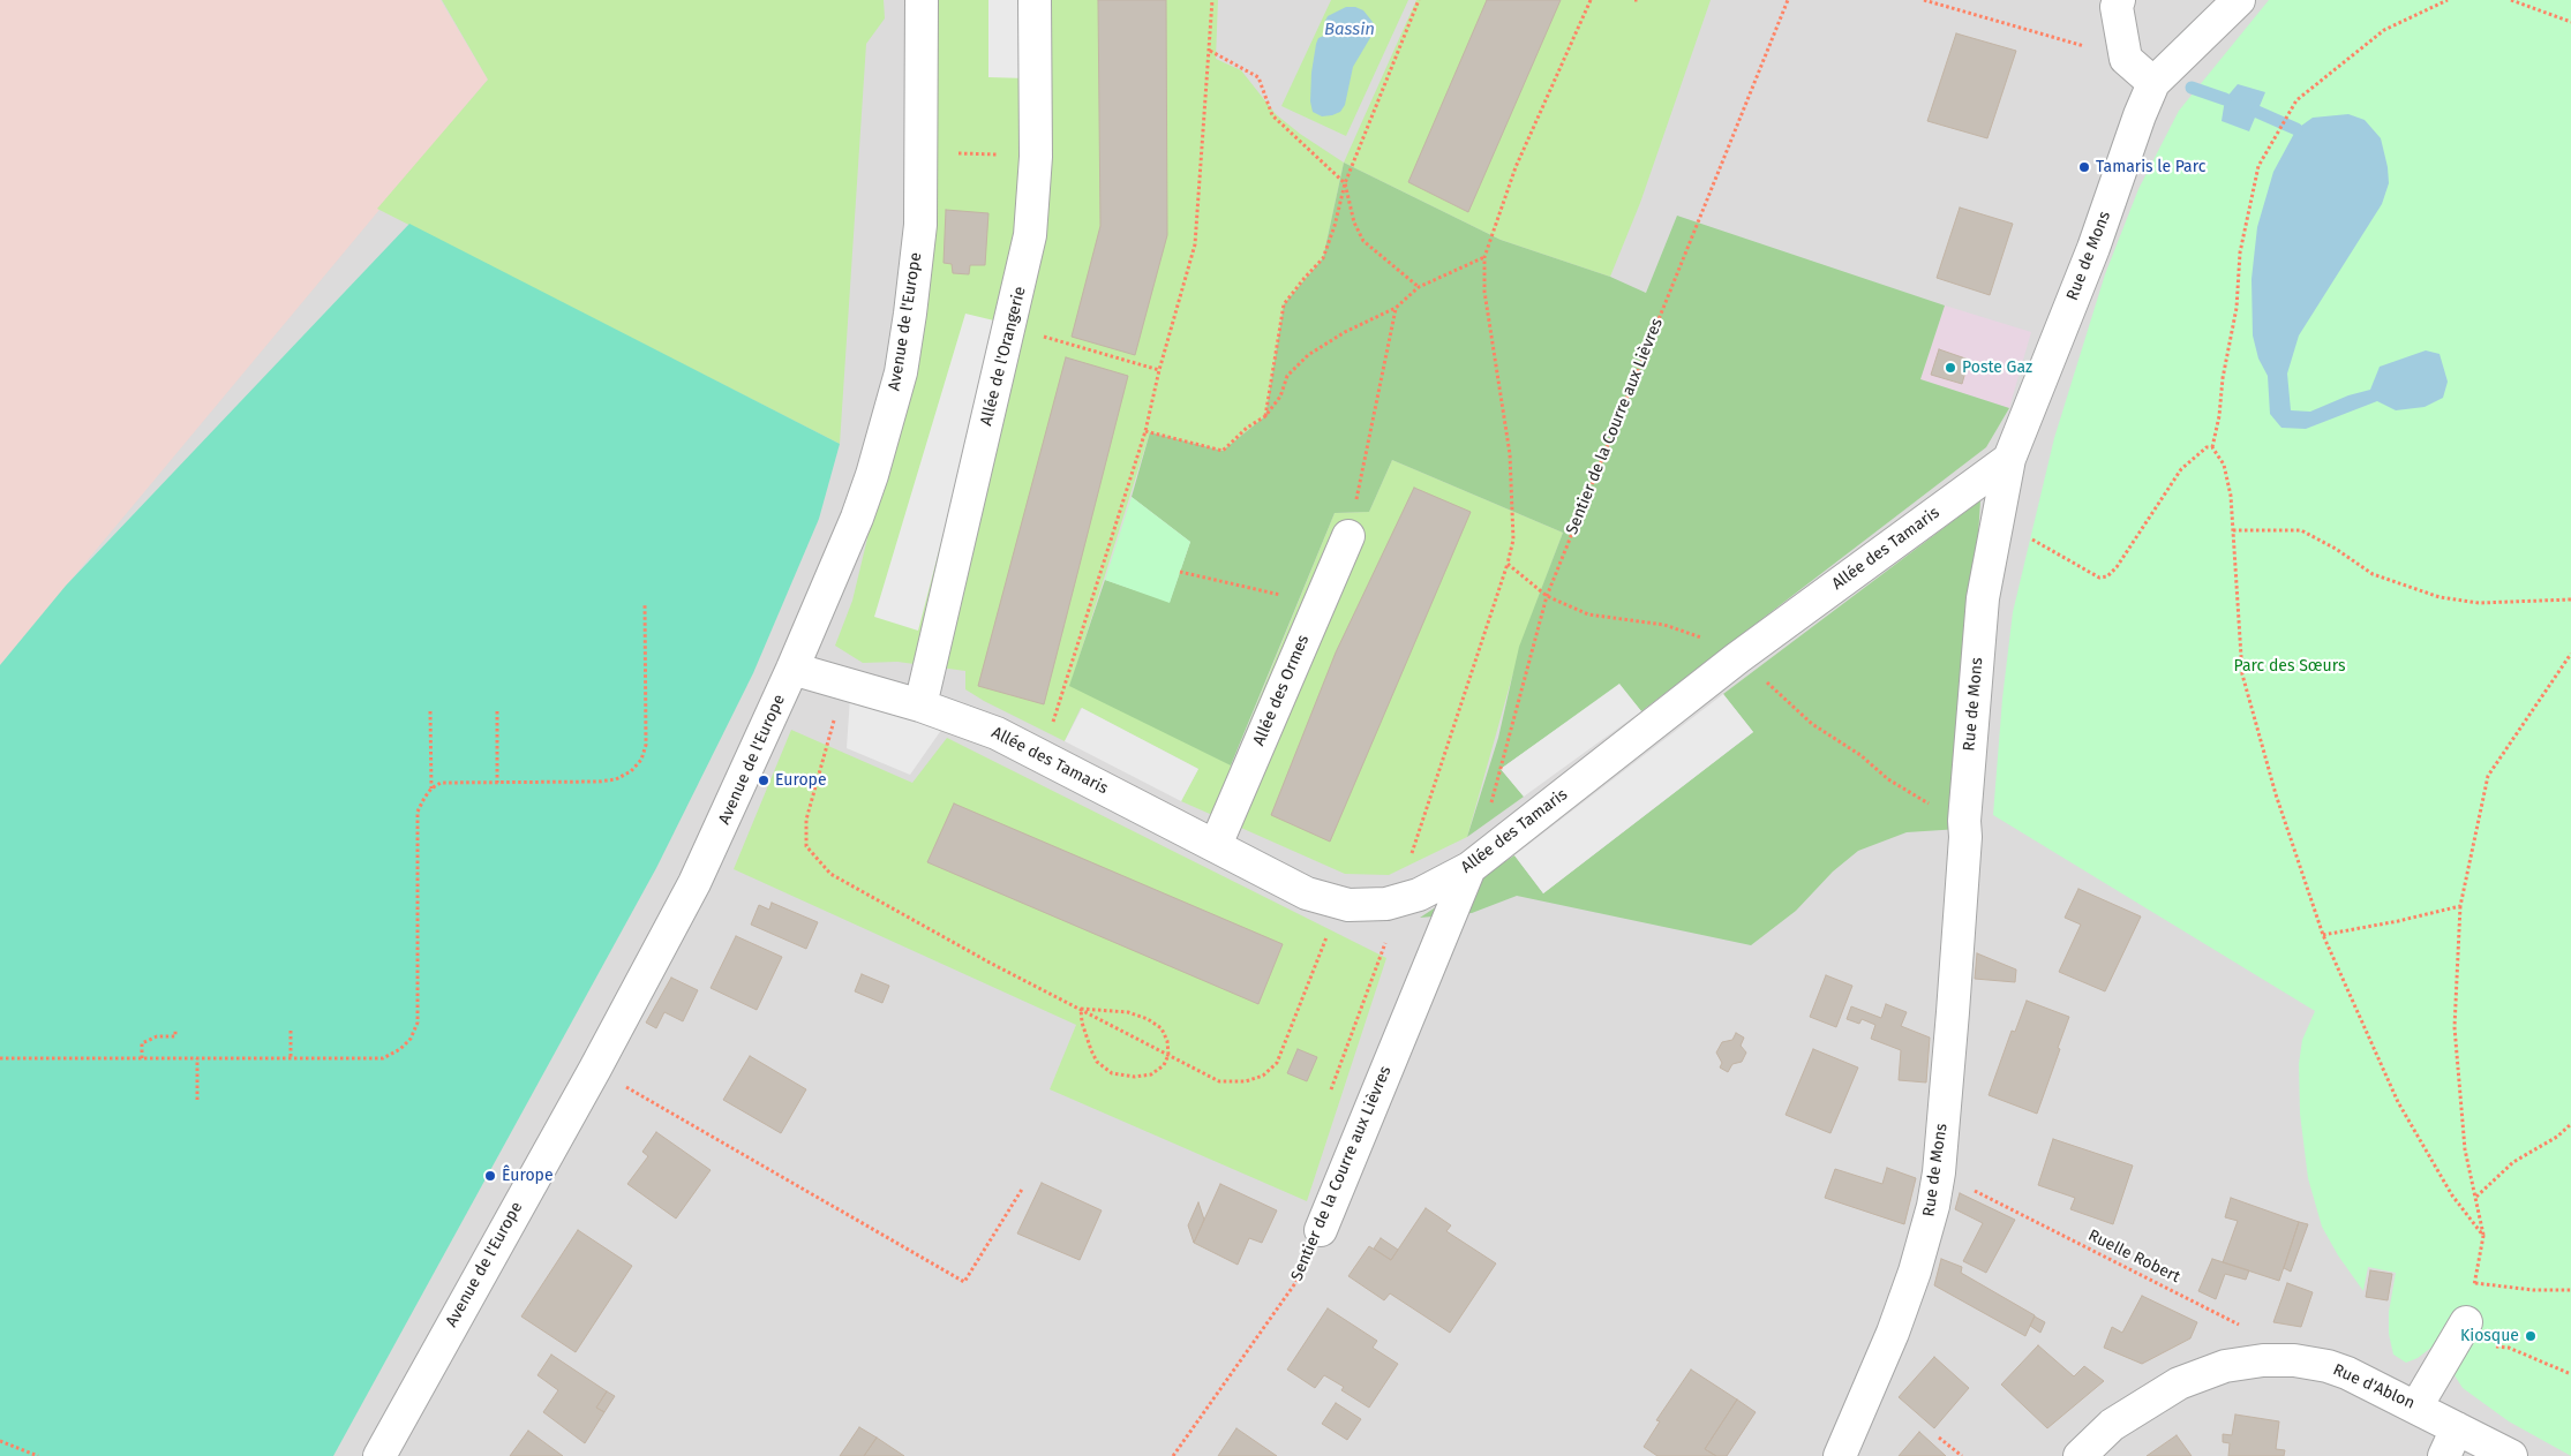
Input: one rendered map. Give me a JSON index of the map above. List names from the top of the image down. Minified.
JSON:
{"streets":{"street":["Rue de Mons","Avenue de l'Europe","Allée de l'Orangerie","Sentier de la Courre aux Lièvres","Allée des Tamaris","Allée des Ormes","Rue d'Ablon"],"path":["Ruelle Robert"]},"crossings":[["Rue de Mons","Allée des Tamaris"],["Avenue de l'Europe","Allée des Tamaris"],["Allée de l'Orangerie","Allée des Tamaris"],["Sentier de la Courre aux Lièvres","Allée des Tamaris"],["Allée des Tamaris","Allée des Ormes"],["Ruelle Robert","Rue d'Ablon"]],"water":["Bassin"],"parks":["Parc des Sœurs"],"places":["Tamaris le Parc","Poste Gaz","Europe","Êurope","Kiosque"]}
